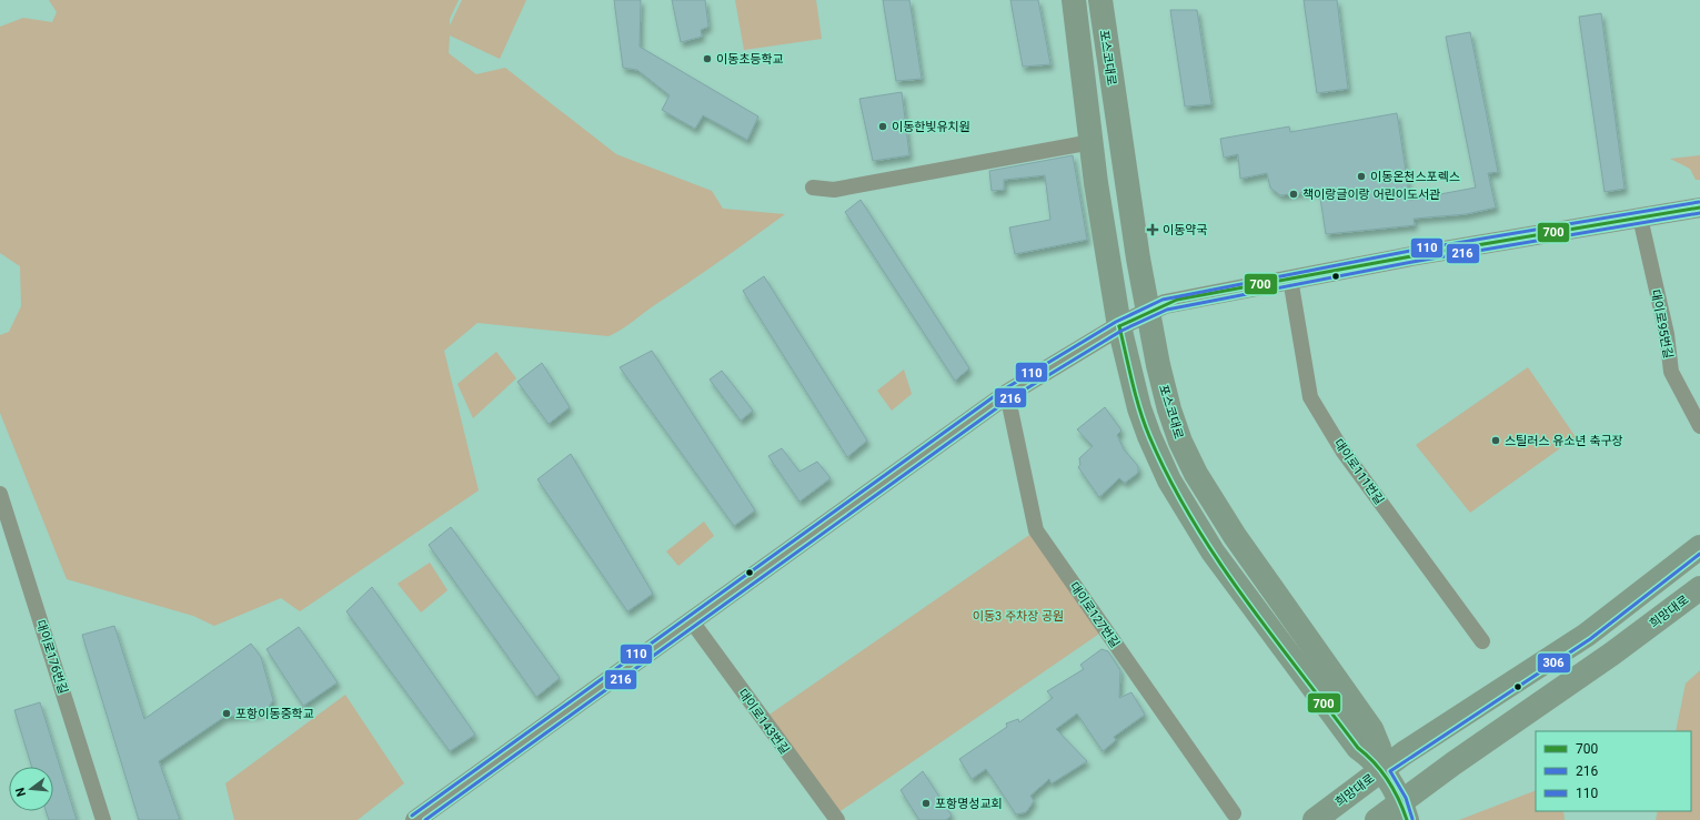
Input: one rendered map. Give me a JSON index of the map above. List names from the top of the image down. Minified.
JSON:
{"streets":{"main road":["포스코대로","희망대로"],"street":["대이로95번길","대이로111번길","대이로127번길","대이로176번길","대이로143번길"]},"crossings":[["포스코대로","희망대로"]],"parks":["이동3 주차장 공원"],"places":{"other":["이동초등학교","이동한빛유치원","이동온천스포렉스","책이랑글이랑 어린이도서관","스틸러스 유소년 축구장","포항이동중학교","포항명성교회"],"health":["이동약국"]},"lines":["transit line 110","transit line 700","transit line 216","transit line 306"],"legend":["700","216","110"],"north":"left"}
